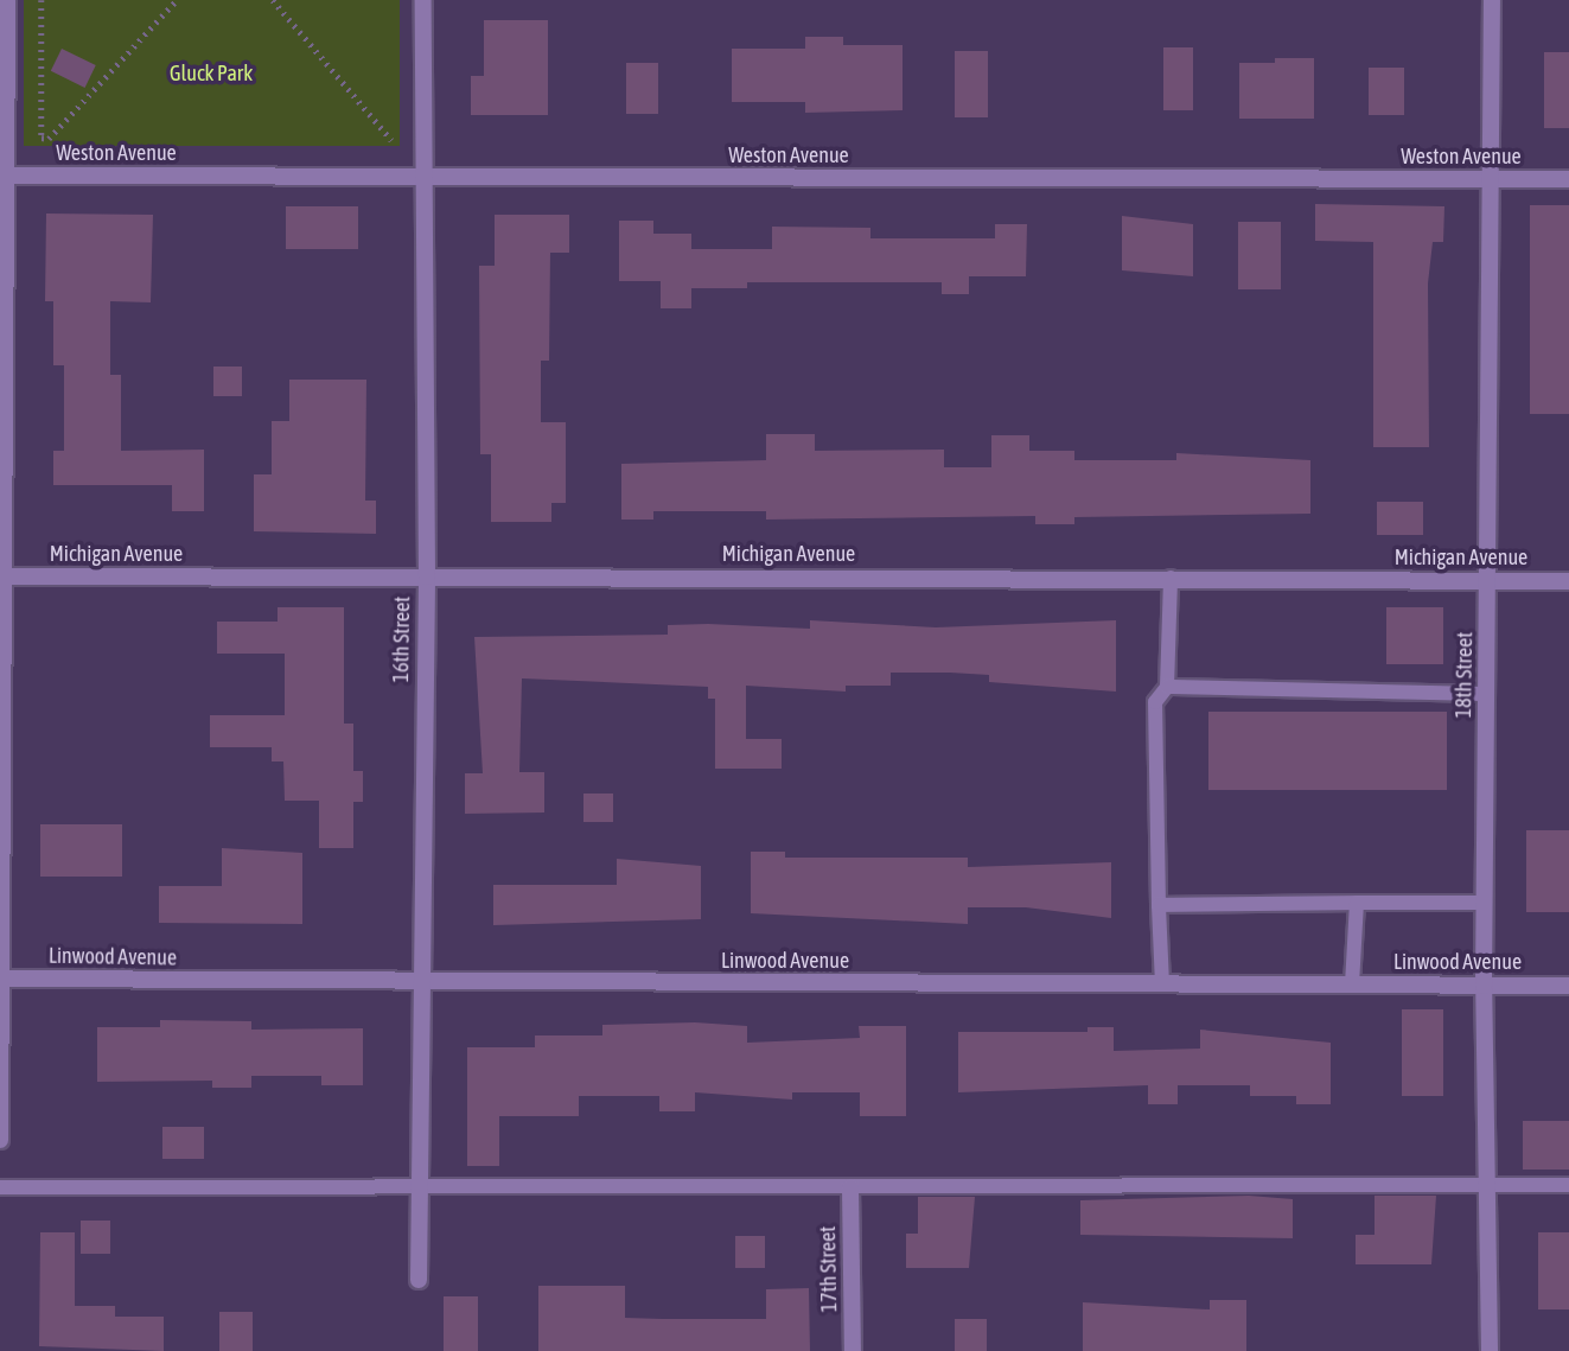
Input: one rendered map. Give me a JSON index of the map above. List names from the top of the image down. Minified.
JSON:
{"streets":{"street":["Weston Avenue","Michigan Avenue","16th Street","18th Street","Linwood Avenue","17th Street"]},"crossings":[["Weston Avenue","16th Street"],["Weston Avenue","18th Street"],["Michigan Avenue","16th Street"],["Michigan Avenue","18th Street"],["16th Street","Linwood Avenue"],["18th Street","Linwood Avenue"]],"parks":["Gluck Park"]}
